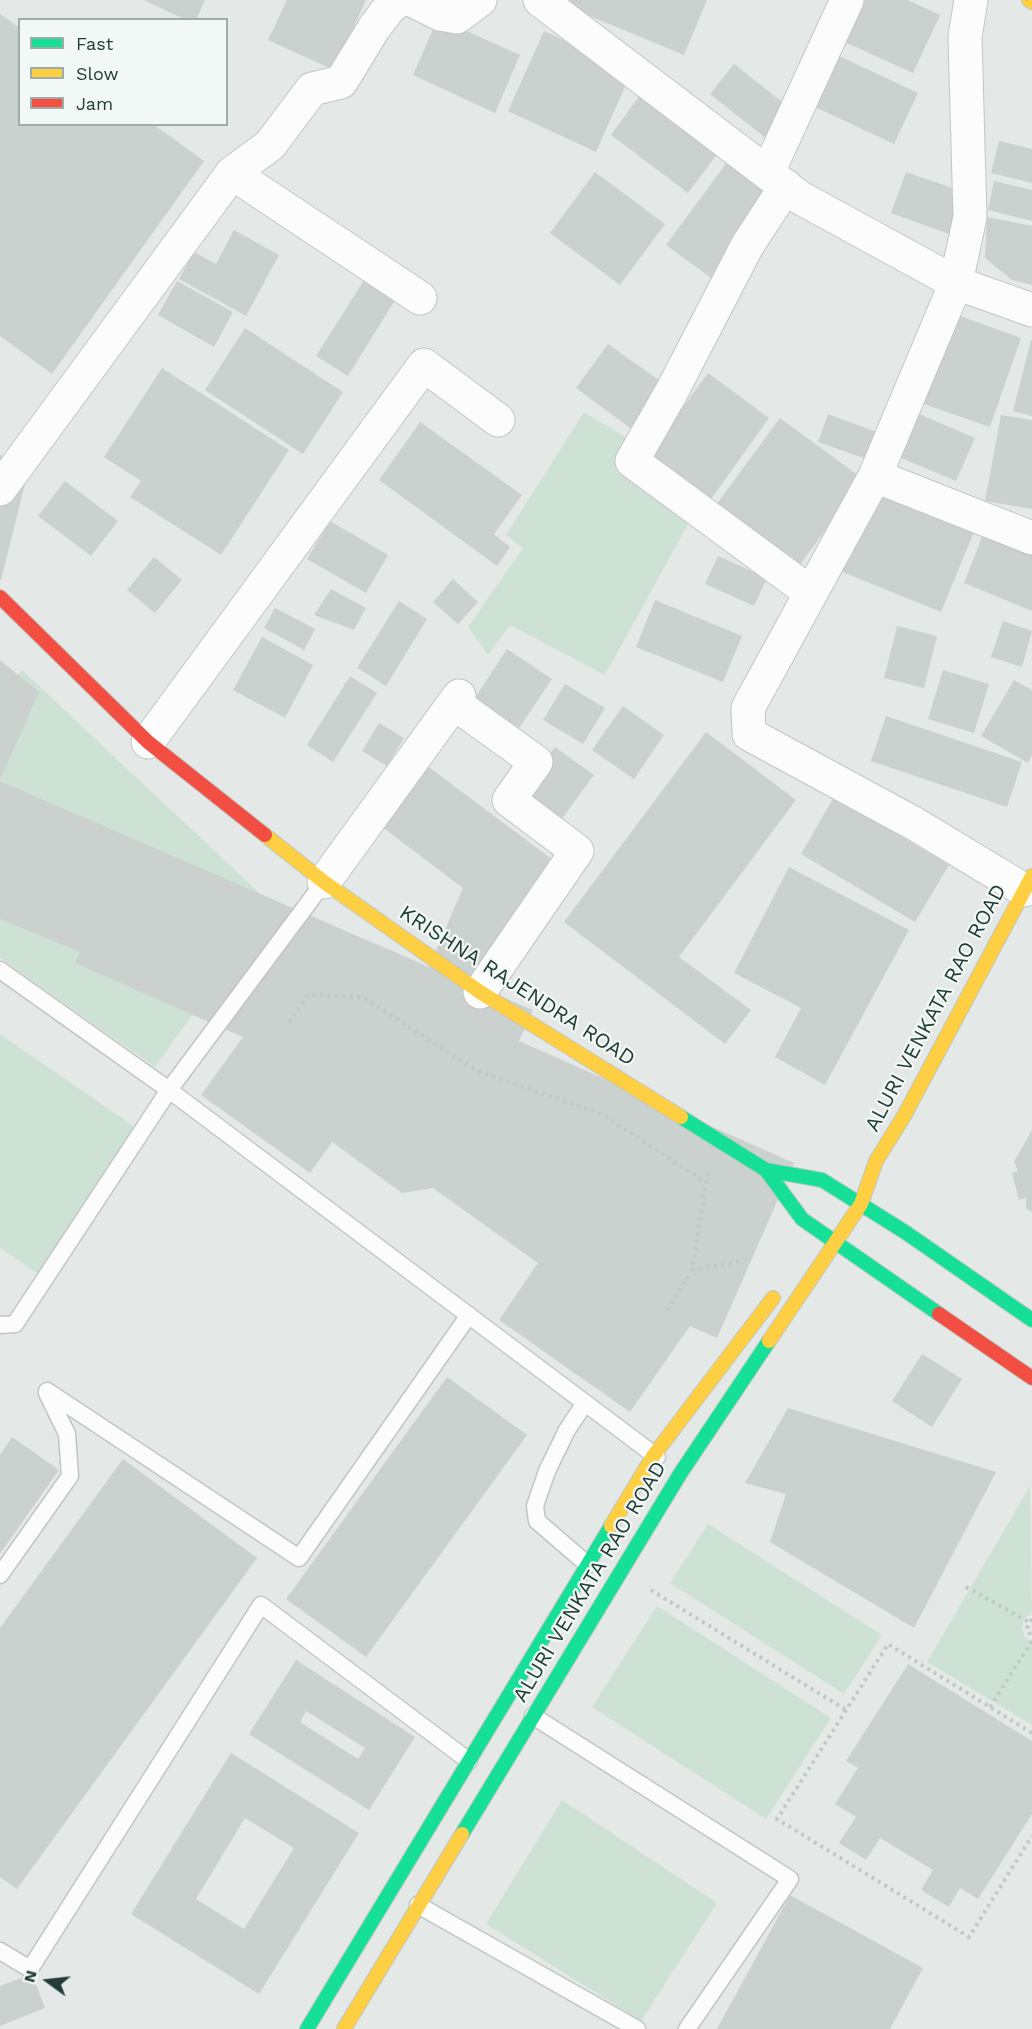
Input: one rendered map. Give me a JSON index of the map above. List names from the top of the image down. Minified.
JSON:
{"streets":{"main road":["KRISHNA RAJENDRA ROAD","ALURI VENKATA RAO ROAD"]},"crossings":[["KRISHNA RAJENDRA ROAD","ALURI VENKATA RAO ROAD"]],"legend":["Fast","Slow","Jam"],"north":"left"}
